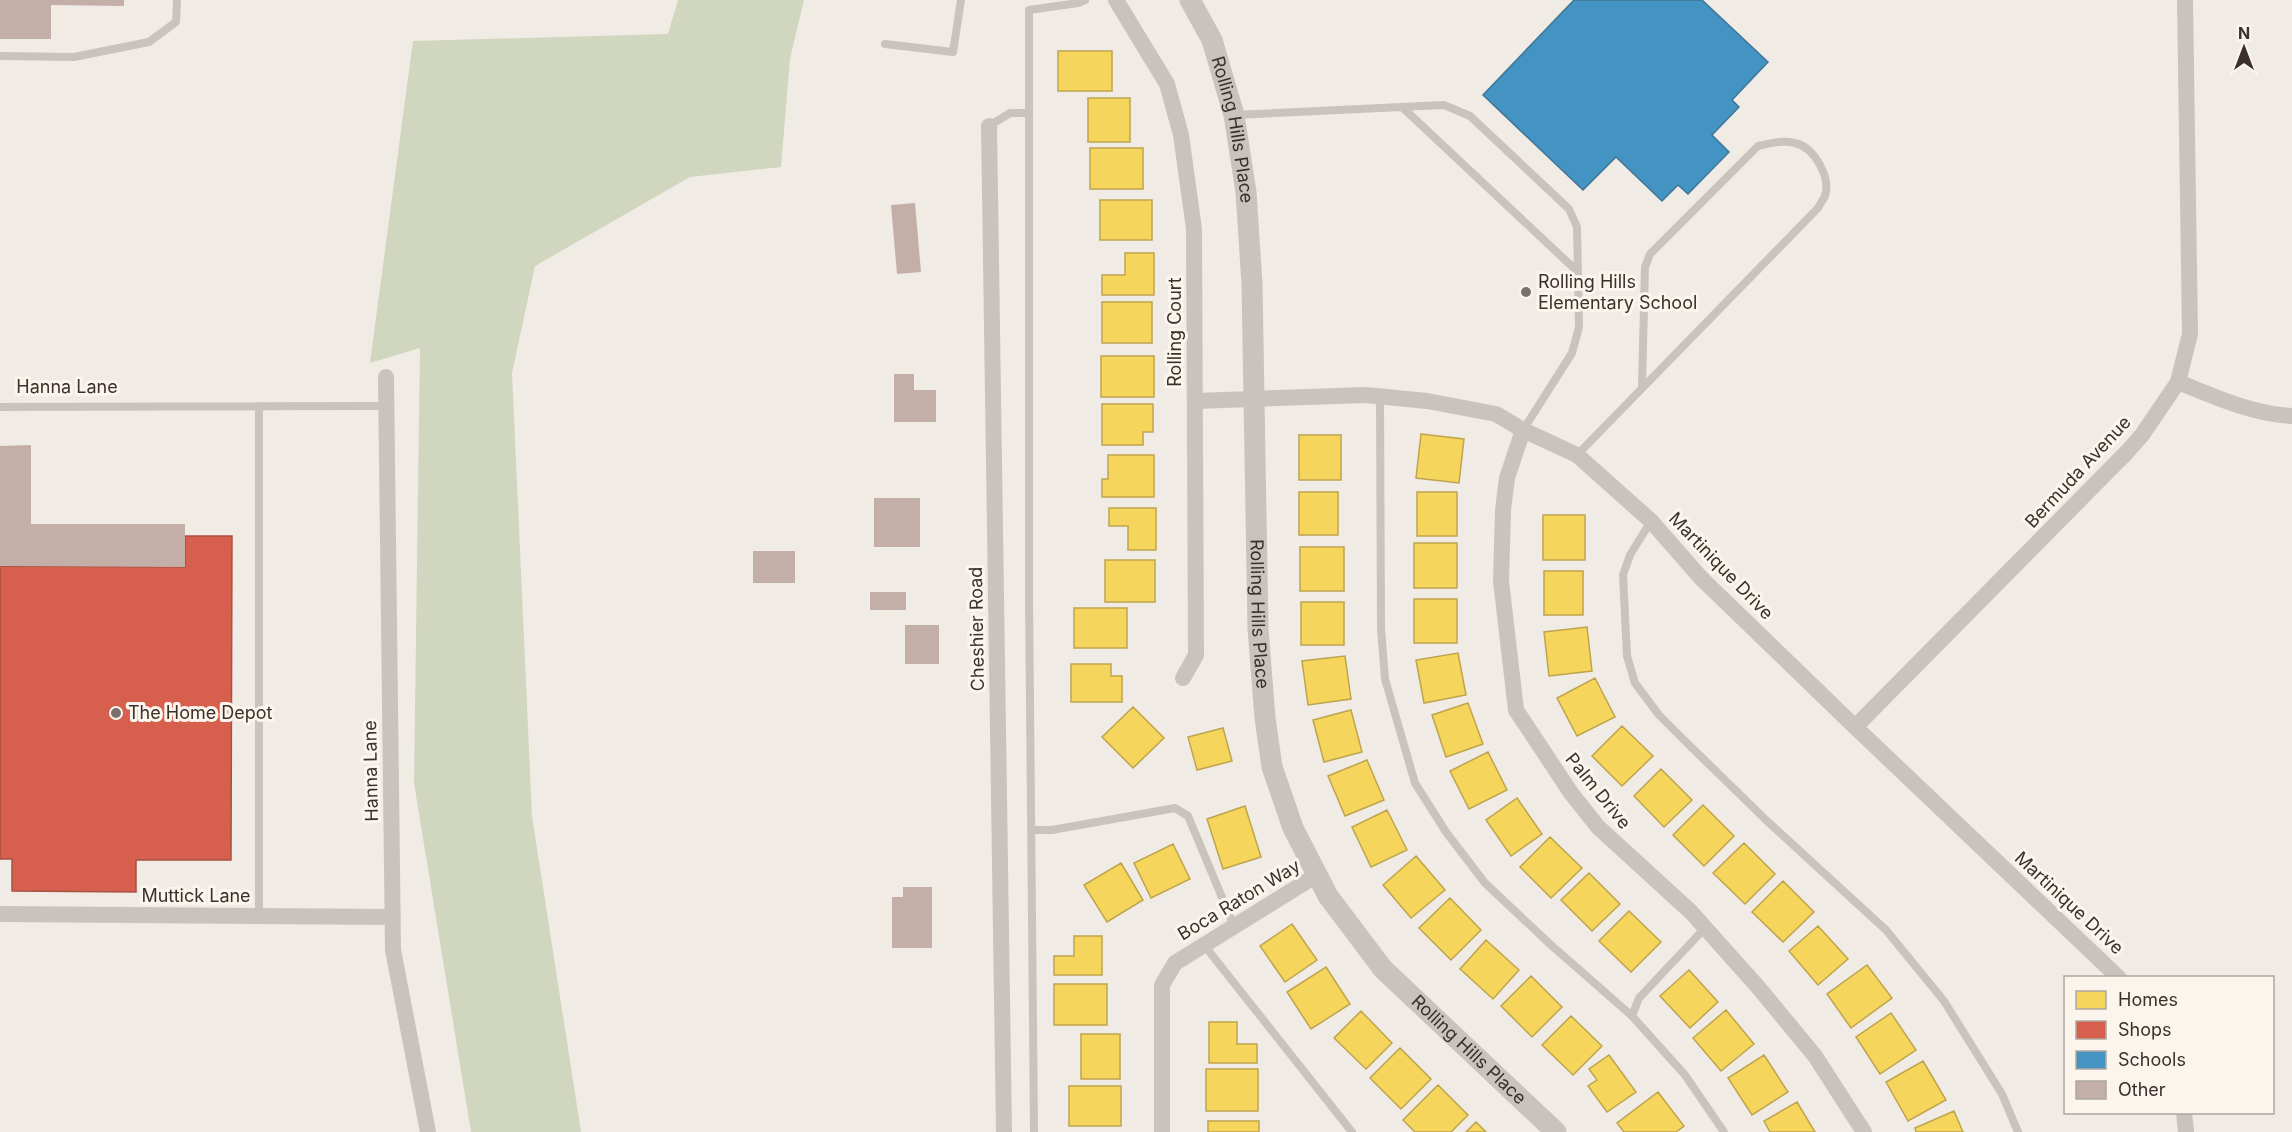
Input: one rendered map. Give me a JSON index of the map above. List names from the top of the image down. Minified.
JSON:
{"streets":{"street":["Rolling Hills Place","Rolling Court","Hanna Lane","Bermuda Avenue","Martinique Drive","Cheshier Road","Palm Drive","Muttick Lane","Boca Raton Way"]},"crossings":[["Rolling Hills Place","Martinique Drive"],["Rolling Hills Place","Boca Raton Way"],["Rolling Court","Martinique Drive"],["Hanna Lane","Muttick Lane"],["Bermuda Avenue","Martinique Drive"],["Martinique Drive","Palm Drive"]],"places":["Rolling Hills Elementary School","The Home Depot"],"legend":["Homes","Shops","Schools","Other"],"north":"top"}
